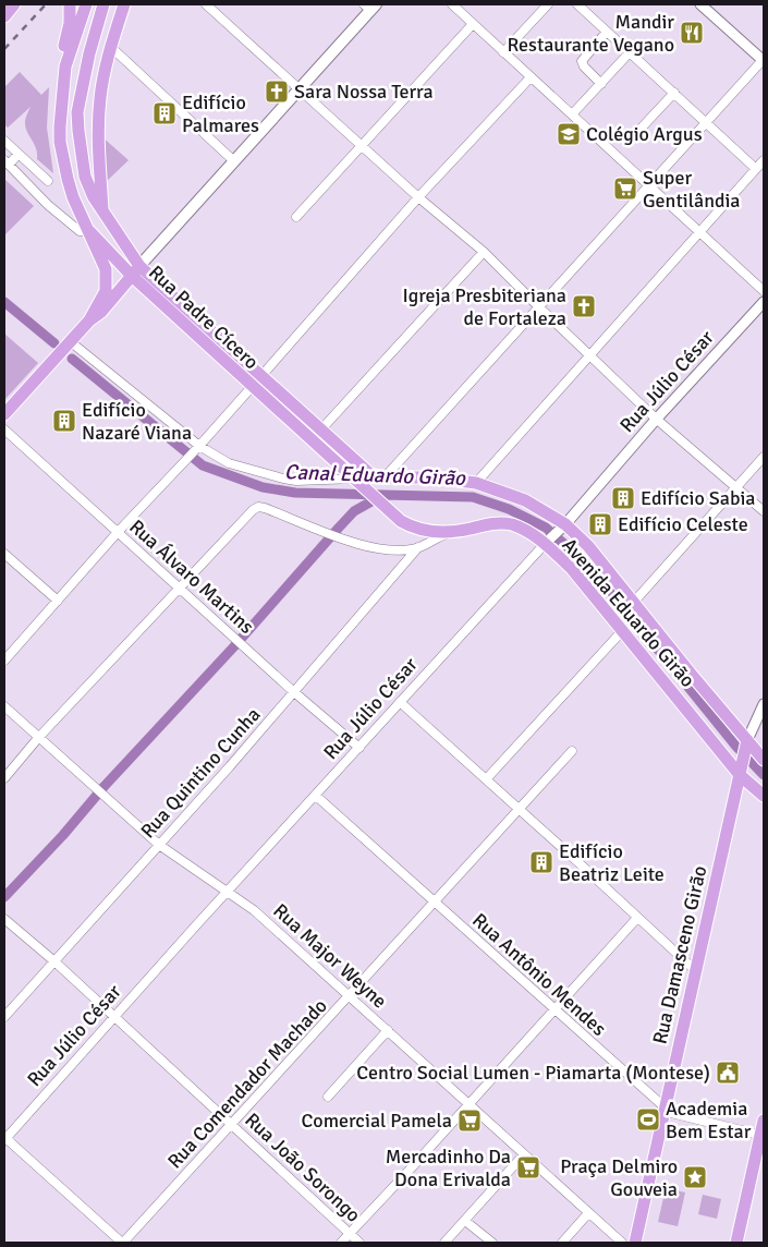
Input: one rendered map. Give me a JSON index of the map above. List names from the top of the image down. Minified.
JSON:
{"streets":{"main road":["Rua Padre Cícero","Avenida Eduardo Girão","Rua Damasceno Girão"],"street":["Rua Júlio César","Rua Álvaro Martins","Rua Quintino Cunha","Rua Major Weyne","Rua Antônio Mendes","Rua Comendador Machado","Rua João Sorongo"]},"crossings":[["Rua Padre Cícero","Avenida Eduardo Girão"],["Rua Júlio César","Rua Álvaro Martins"],["Rua Júlio César","Avenida Eduardo Girão"],["Rua Júlio César","Rua Major Weyne"],["Rua Júlio César","Rua Antônio Mendes"],["Rua Júlio César","Rua João Sorongo"],["Rua Álvaro Martins","Rua Quintino Cunha"],["Avenida Eduardo Girão","Rua Damasceno Girão"],["Rua Quintino Cunha","Rua Major Weyne"],["Rua Quintino Cunha","Rua João Sorongo"],["Rua Damasceno Girão","Rua Antônio Mendes"],["Rua Major Weyne","Rua Comendador Machado"],["Rua Antônio Mendes","Rua Comendador Machado"],["Rua Comendador Machado","Rua João Sorongo"]],"water":["Canal Eduardo Girão"],"places":{"restaurant":["Mandir Restaurante Vegano"],"church":["Sara Nossa Terra","Igreja Presbiteriana de Fortaleza"],"building":["Edifício Palmares","Edifício Nazaré Viana","Edifício Sabia","Edifício Celeste","Edifício Beatriz Leite"],"school or university":["Colégio Argus"],"supermarket":["Super Gentilândia","Comercial Pamela","Mercadinho Da Dona Erivalda"],"public building":["Centro Social Lumen - Piamarta (Montese)"],"sports":["Academia Bem Estar"],"place":["Praça Delmiro Gouveia"]}}
